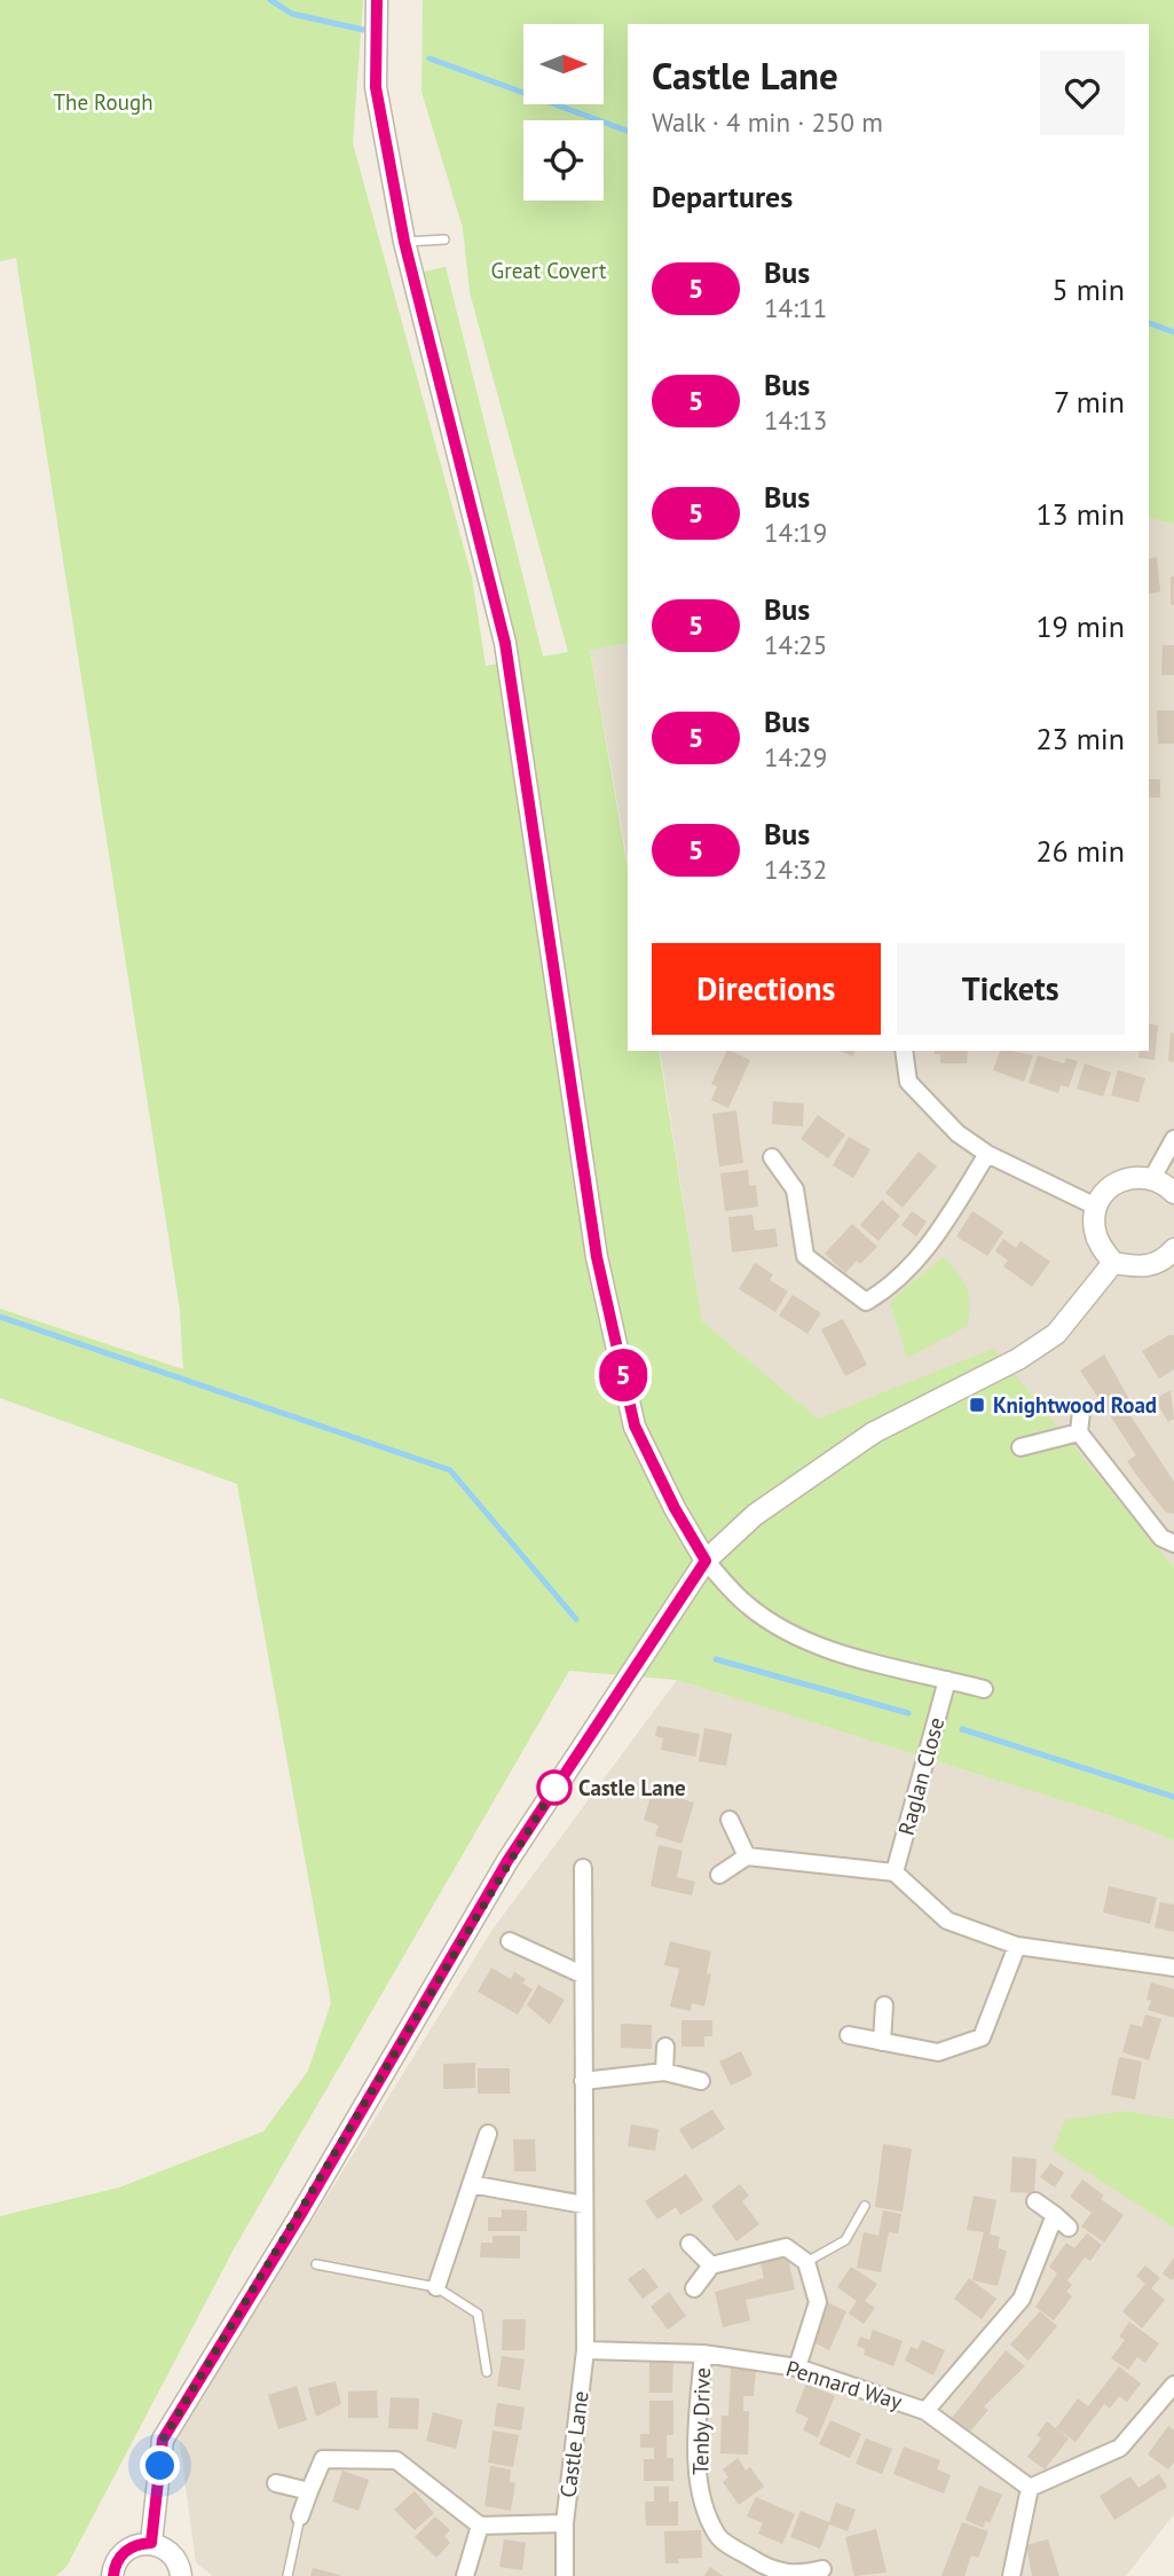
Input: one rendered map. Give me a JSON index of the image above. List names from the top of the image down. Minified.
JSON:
{"streets":{"street":["Raglan Close","Pennard Way","Tenby Drive","Castle Lane"]},"crossings":[["Pennard Way","Tenby Drive"],["Pennard Way","Castle Lane"]],"parks":["The Rough","Great Covert"],"places":{"transit":["Knightwood Road"],"other":["Castle Lane"]},"lines":["bus line 5"],"north":"right","page":{"on_map":"5","heading":[["Castle Lane","Walk · 4 min · 250 m"],"Departures"],"list":[{"mark":"5","name":"Bus","note":"14:11","value":"5 min"},{"mark":"5","name":"Bus","note":"14:13","value":"7 min"},{"mark":"5","name":"Bus","note":"14:19","value":"13 min"},{"mark":"5","name":"Bus","note":"14:25","value":"19 min"},{"mark":"5","name":"Bus","note":"14:29","value":"23 min"},{"mark":"5","name":"Bus","note":"14:32","value":"26 min"}],"buttons":["Directions","Tickets"]}}
